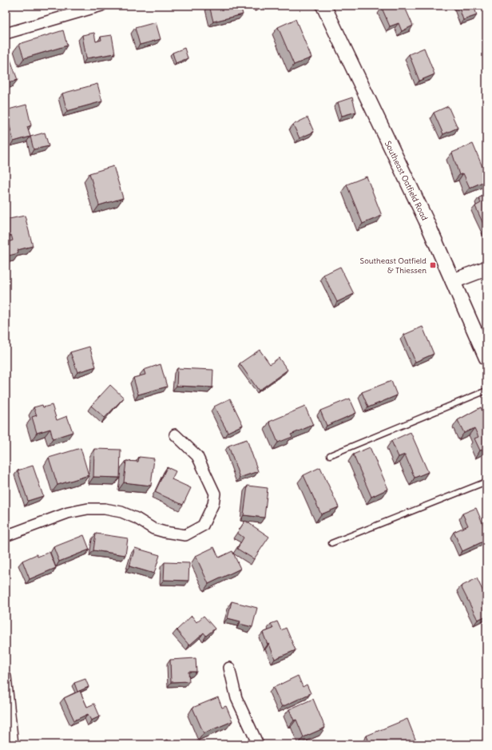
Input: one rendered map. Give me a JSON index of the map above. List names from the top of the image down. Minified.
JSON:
{"streets":{"main road":["Southeast Oatfield Road"]},"places":{"transit":["Southeast Oatfield & Thiessen"]}}
